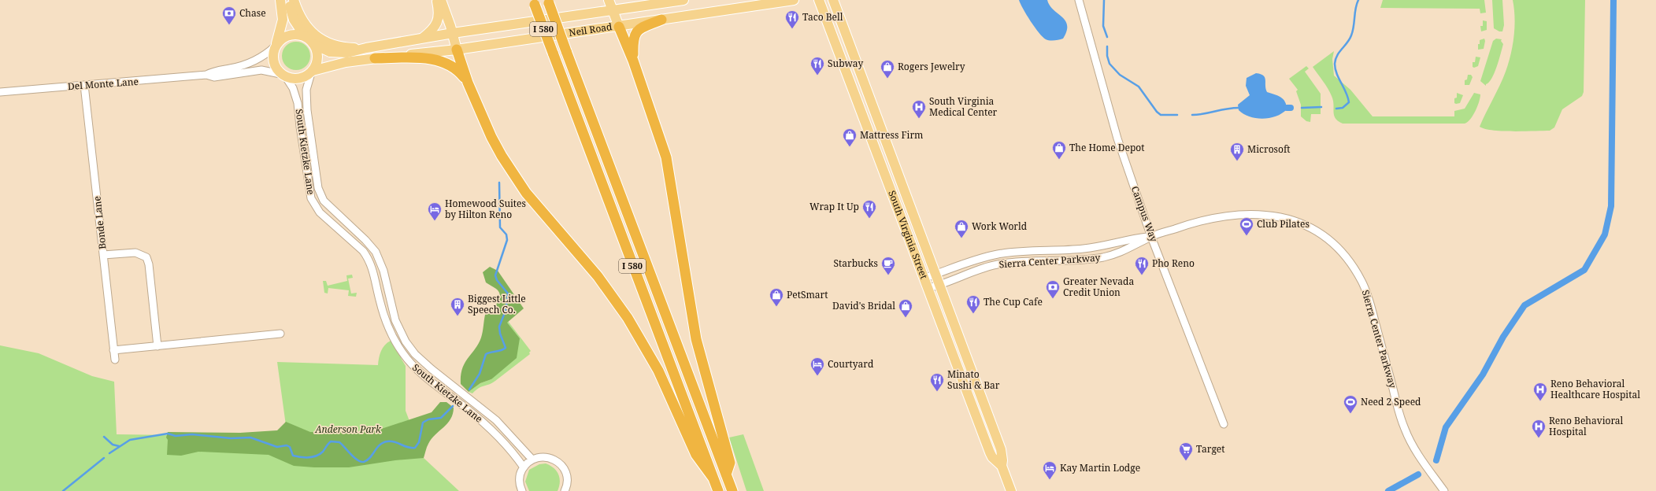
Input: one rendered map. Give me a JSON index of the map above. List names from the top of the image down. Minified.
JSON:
{"streets":{"highway":["I 580"],"main road":["Neil Road","South Virginia Street"],"street":["Del Monte Lane","South Kietzke Lane","Campus Way","Bonde Lane","Sierra Center Parkway"]},"crossings":[["Neil Road","Del Monte Lane"],["Neil Road","South Kietzke Lane"],["Del Monte Lane","South Kietzke Lane"],["Del Monte Lane","Bonde Lane"],["Campus Way","Sierra Center Parkway"],["South Virginia Street","Sierra Center Parkway"]],"parks":["Anderson Park"],"places":{"bank":["Chase","Greater Nevada Credit Union"],"restaurant":["Taco Bell","Subway","Wrap It Up","Pho Reno","The Cup Cafe","Minato Sushi & Bar"],"shop":["Rogers Jewelry","Mattress Firm","The Home Depot","Work World","PetSmart","David's Bridal"],"hospital":["South Virginia Medical Center","Reno Behavioral Healthcare Hospital","Reno Behavioral Hospital"],"building":["Microsoft","Biggest Little Speech Co."],"hotel":["Homewood Suites by Hilton Reno","Courtyard","Kay Martin Lodge"],"sports":["Club Pilates","Need 2 Speed"],"cafe":["Starbucks"],"supermarket":["Target"]}}
